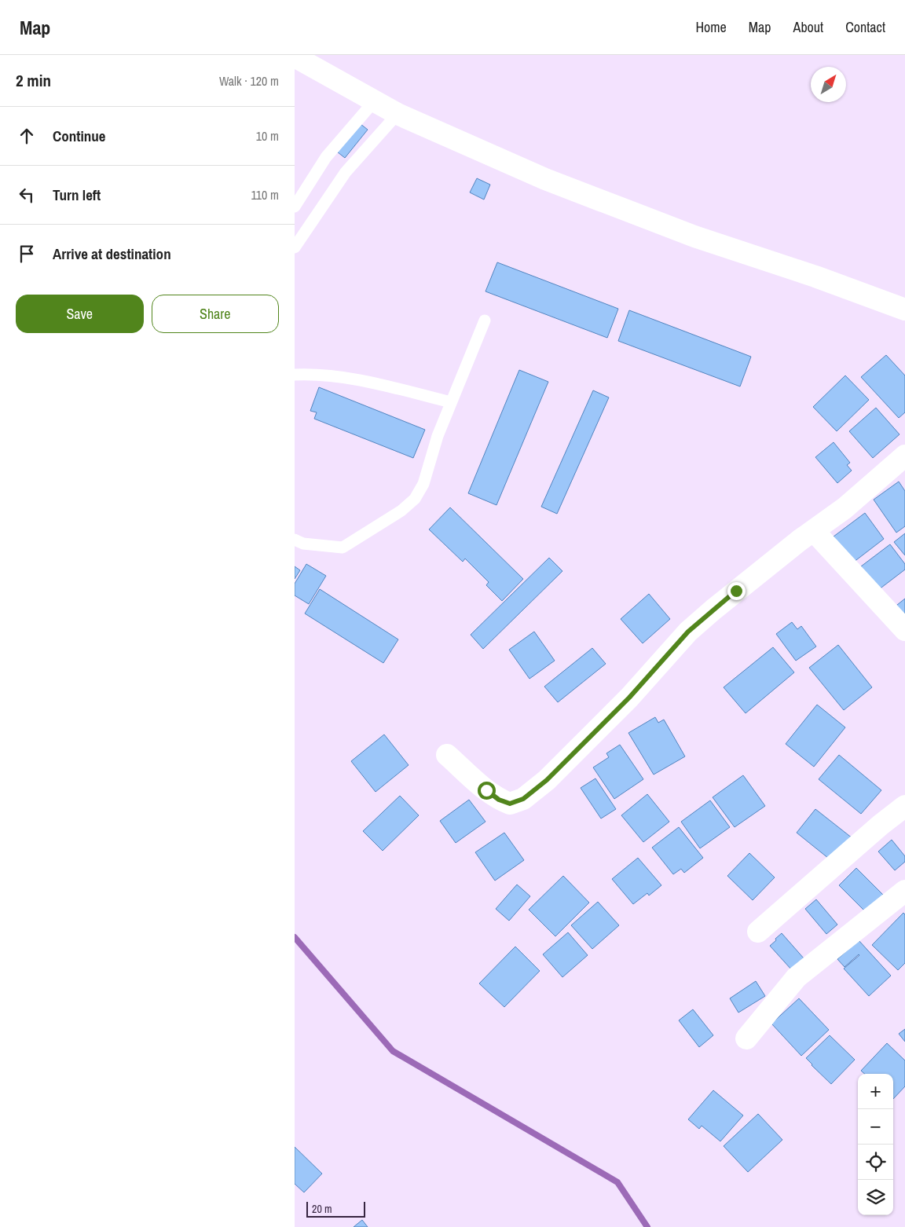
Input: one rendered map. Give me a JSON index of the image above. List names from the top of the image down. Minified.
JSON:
{"scale_bar":"20 m","north":"top right","page":{"header":"Map","nav":["Home","Map","About","Contact"],"heading":["2 min","Walk · 120 m"],"list":[["Continue","10 m"],["Turn left","110 m"],"Arrive at destination"],"buttons":["Save","Share"],"map_buttons":["+","−"],"scale":"20 m"}}
